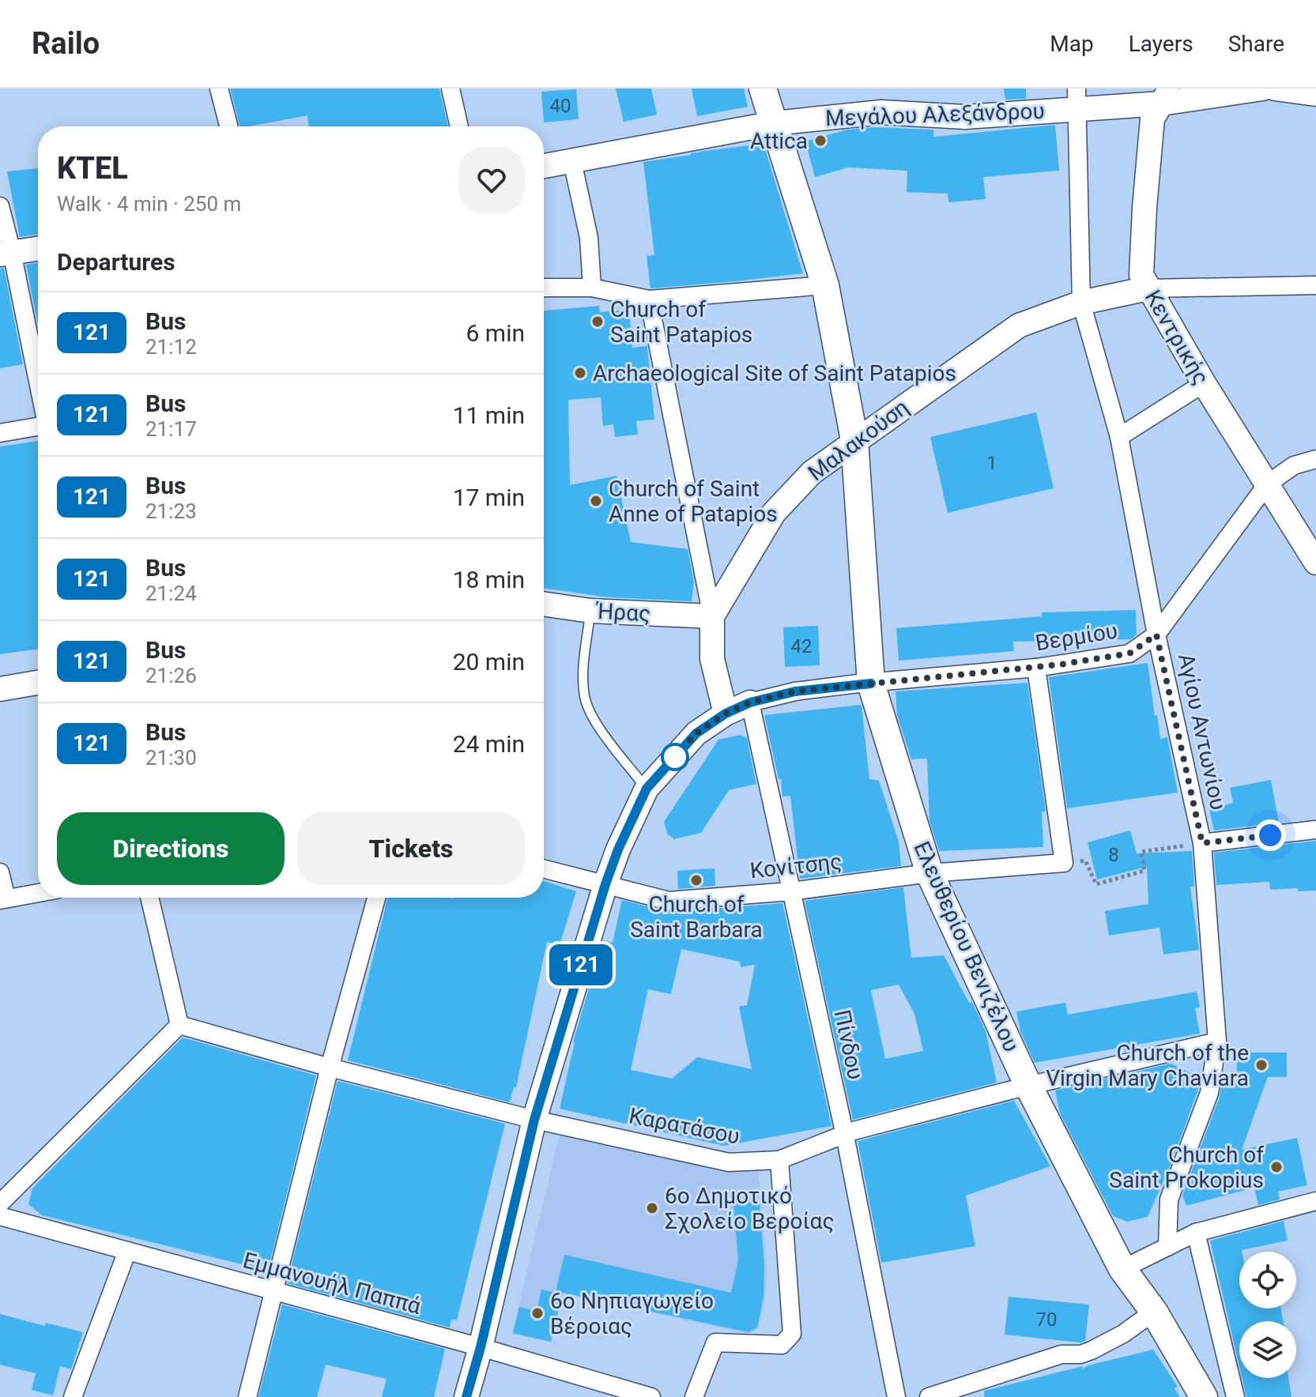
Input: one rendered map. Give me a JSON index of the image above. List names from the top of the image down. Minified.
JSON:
{"streets":{"main road":["Ελευθερίου Βενιζέλου"],"street":["Μεγάλου Αλεξάνδρου","Κεντρικής","Μαλακούση","Ήρας","Βερμίου","Αγίου Αντωνίου","Κονίτσης","Πίνδου","Καρατάσου","Εμμανουήλ Παππά"]},"crossings":[["Μεγάλου Αλεξάνδρου","Κεντρικής"],["Μεγάλου Αλεξάνδρου","Αγίου Αντωνίου"],["Μεγάλου Αλεξάνδρου","Ελευθερίου Βενιζέλου"],["Κεντρικής","Μαλακούση"],["Κεντρικής","Βερμίου"],["Μαλακούση","Ήρας"],["Μαλακούση","Αγίου Αντωνίου"],["Μαλακούση","Ελευθερίου Βενιζέλου"],["Βερμίου","Αγίου Αντωνίου"],["Βερμίου","Ελευθερίου Βενιζέλου"],["Βερμίου","Πίνδου"],["Αγίου Αντωνίου","Καρατάσου"],["Κονίτσης","Ελευθερίου Βενιζέλου"],["Κονίτσης","Πίνδου"],["Ελευθερίου Βενιζέλου","Καρατάσου"],["Πίνδου","Καρατάσου"]],"places":["Attica","Church of Saint Patapios","Archaeological Site of Saint Patapios","Church of Saint Anne of Patapios","Church of Saint Barbara","Church of the Virgin Mary Chaviara","Church of Saint Prokopius","6ο Δημοτικό Σχολείο Βεροίας","6ο Νηπιαγωγείο Βέροιας"],"lines":["bus line 121"],"house_numbers":["40","1","42","8","70"],"page":{"header":"Railo","nav":["Map","Layers","Share"],"on_map":"121","heading":[["KTEL","Walk · 4 min · 250 m"],"Departures"],"list":[{"mark":"121","name":"Bus","note":"21:12","value":"6 min"},{"mark":"121","name":"Bus","note":"21:17","value":"11 min"},{"mark":"121","name":"Bus","note":"21:23","value":"17 min"},{"mark":"121","name":"Bus","note":"21:24","value":"18 min"},{"mark":"121","name":"Bus","note":"21:26","value":"20 min"},{"mark":"121","name":"Bus","note":"21:30","value":"24 min"}],"buttons":["Directions","Tickets"]}}
